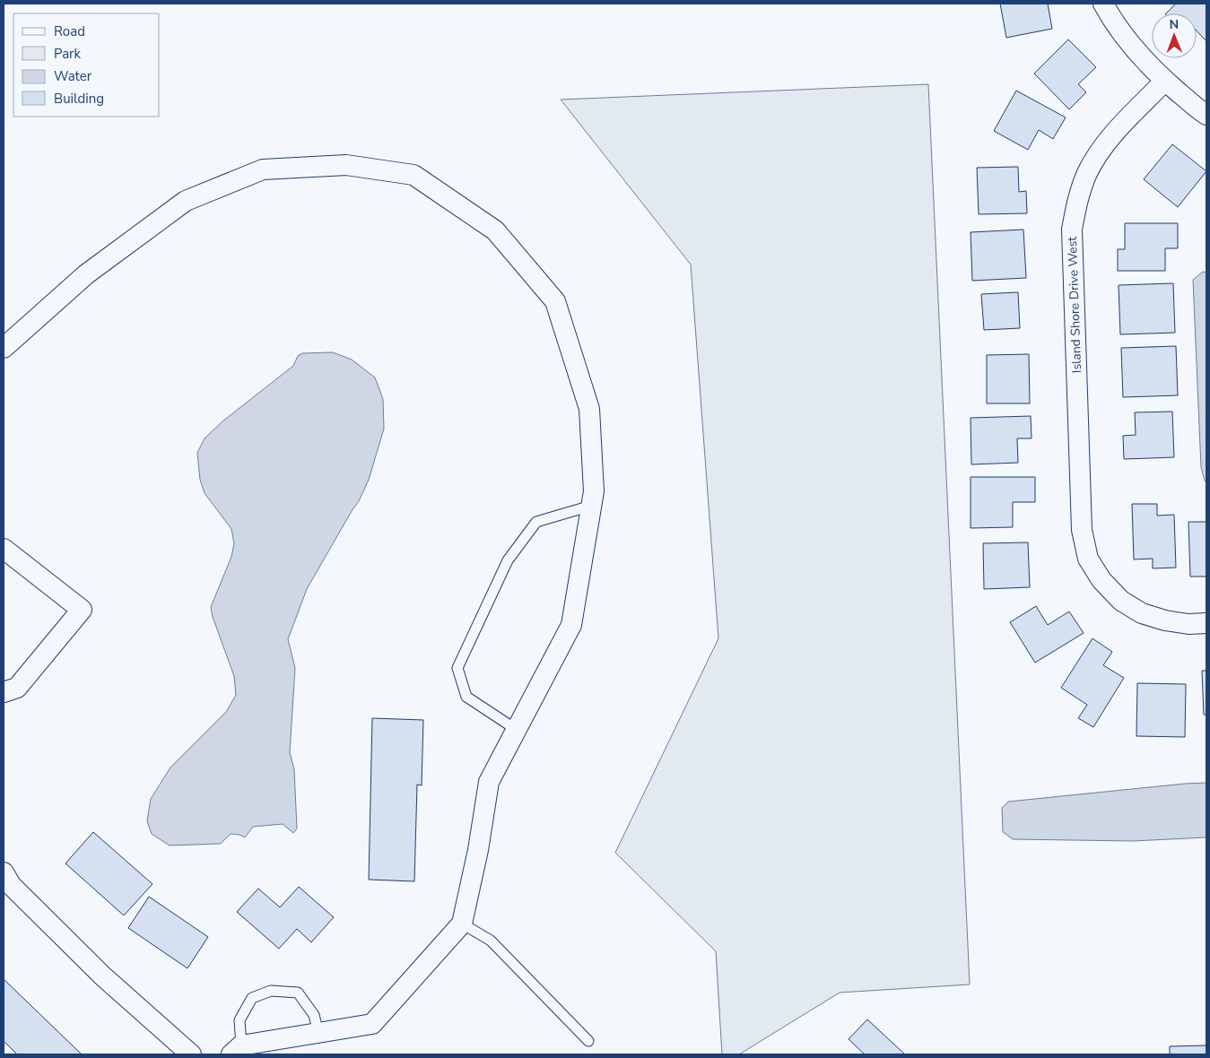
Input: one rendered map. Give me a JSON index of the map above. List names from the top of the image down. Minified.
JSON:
{"streets":{"street":["Island Shore Drive West"]},"legend":["Road","Park","Water","Building"],"north":"top"}
